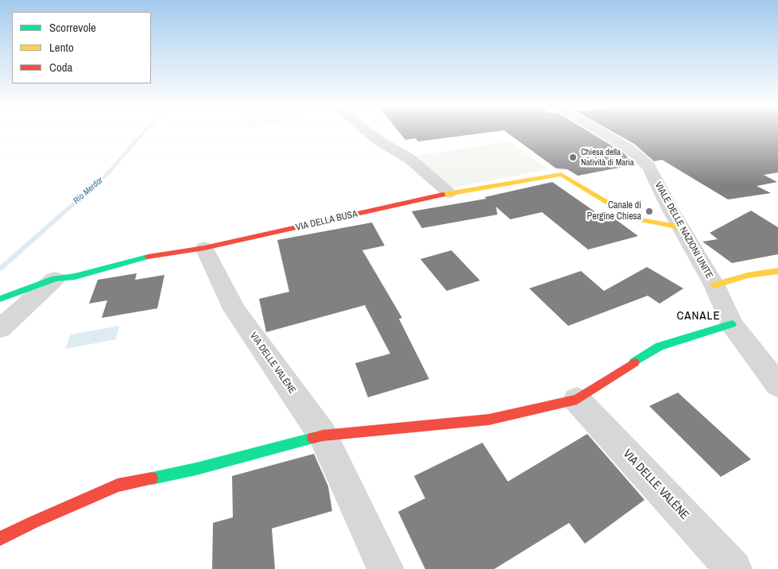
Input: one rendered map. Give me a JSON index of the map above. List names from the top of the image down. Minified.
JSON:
{"streets":{"street":["VIA DELLA BUSA","VIALE DELLE NAZIONI UNITE","VIA DELLE VALÉNE"]},"crossings":[["VIA DELLA BUSA","VIALE DELLE NAZIONI UNITE"],["VIA DELLA BUSA","VIA DELLE VALÉNE"]],"districts":["CANALE"],"water":["Rio Merdar"],"places":["Chiesa della Natività di Maria","Canale di Pergine Chiesa"],"legend":["Scorrevole","Lento","Coda"]}
